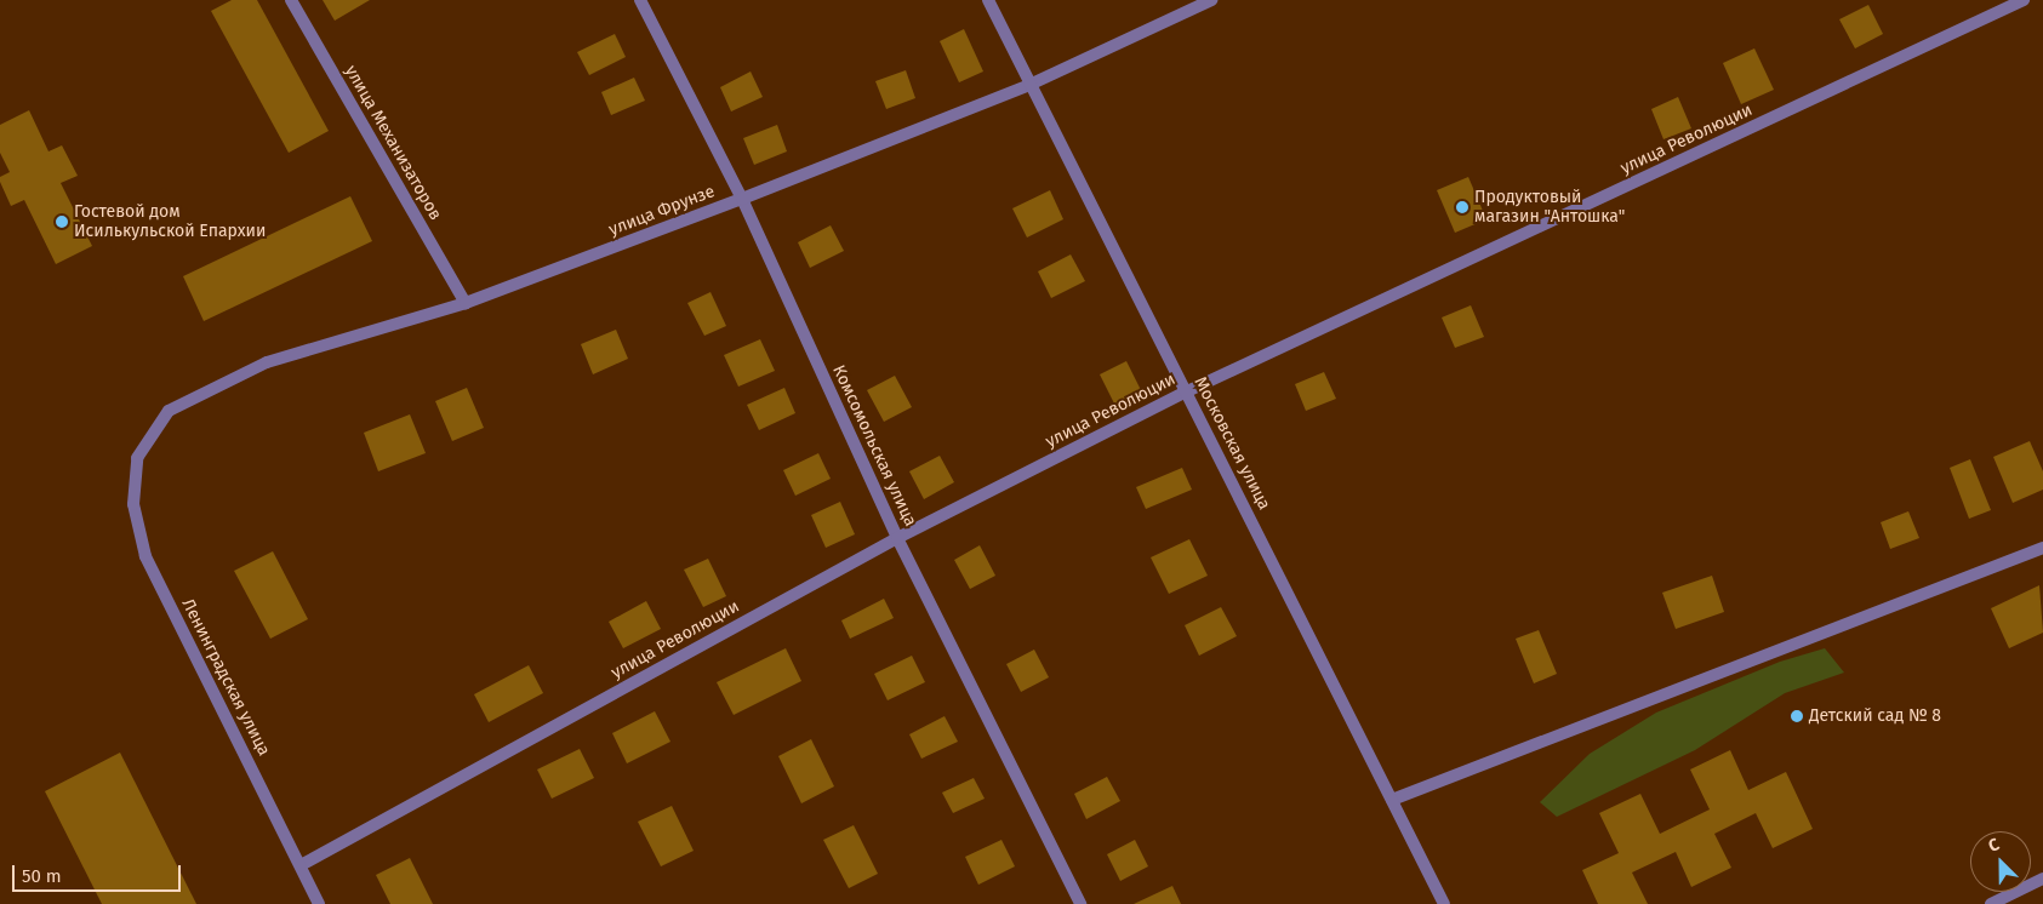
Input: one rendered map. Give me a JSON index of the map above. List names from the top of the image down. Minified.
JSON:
{"streets":{"street":["улица Революции","улица Механизаторов","улица Фрунзе","Московская улица","Комсомольская улица","Ленинградская улица"]},"crossings":[["улица Революции","Московская улица"],["улица Революции","Комсомольская улица"],["улица Революции","Ленинградская улица"],["улица Механизаторов","улица Фрунзе"],["улица Фрунзе","Московская улица"],["улица Фрунзе","Комсомольская улица"],["улица Фрунзе","Ленинградская улица"]],"places":["Продуктовый магазин \"Антошка\"","Гостевой дом Исилькульской Епархии","Детский сад № 8"],"scale_bar":"50 m","north":"top left"}
